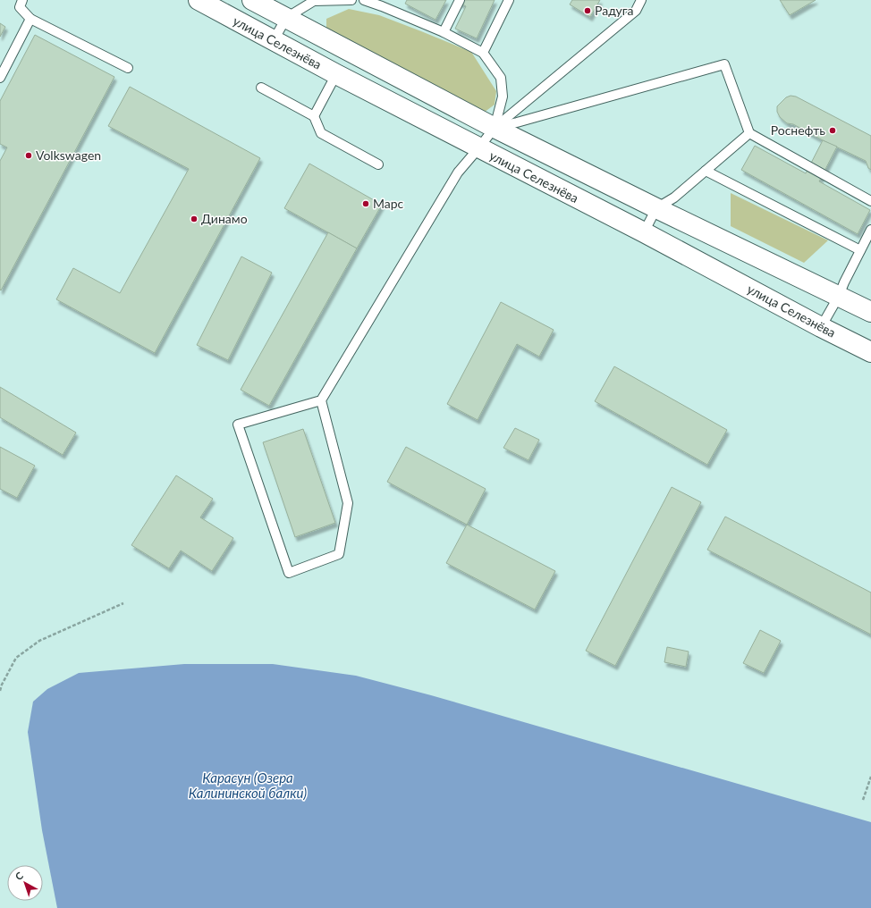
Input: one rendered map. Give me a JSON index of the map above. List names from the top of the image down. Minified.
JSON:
{"streets":{"main road":["улица Селезнёва"]},"water":["Карасун (Озера Калининской балки)"],"places":["Радуга","Роснефть","Volkswagen","Марс","Динамо"],"north":"top left"}
